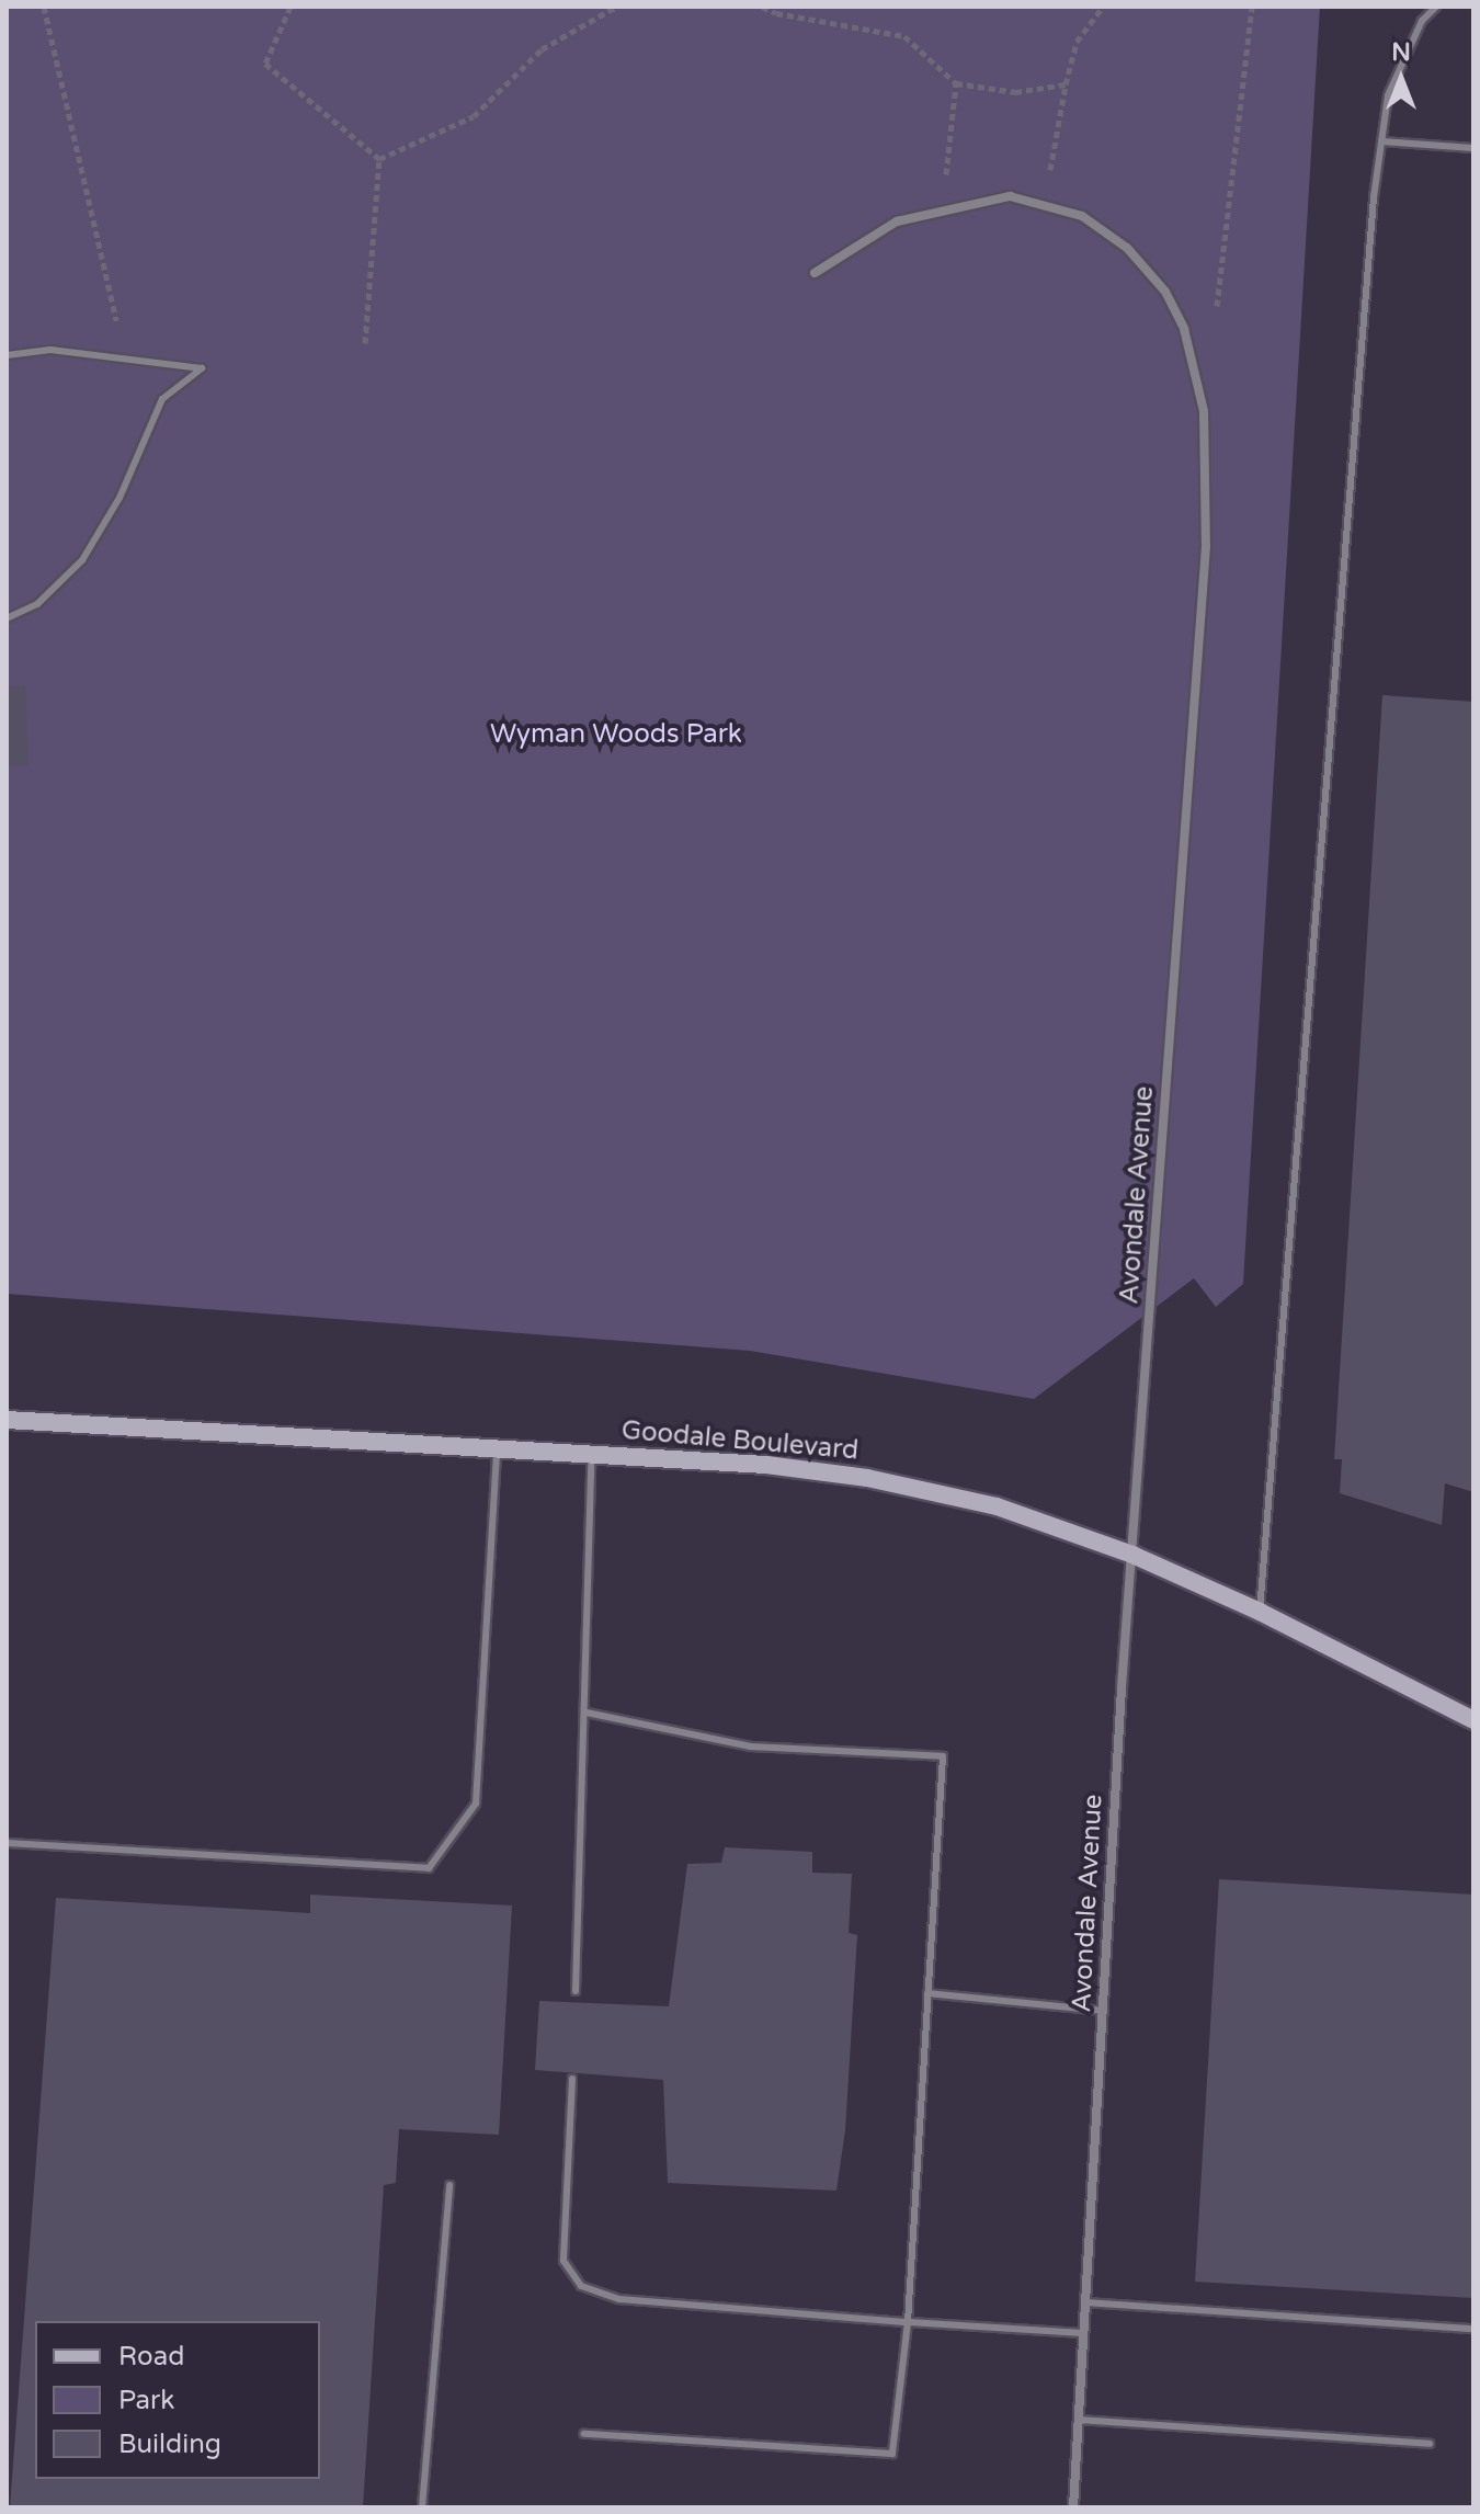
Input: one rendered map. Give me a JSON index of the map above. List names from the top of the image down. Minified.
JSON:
{"streets":{"main road":["Goodale Boulevard"],"street":["Avondale Avenue"]},"crossings":[["Avondale Avenue","Goodale Boulevard"]],"parks":["Wyman Woods Park"],"legend":["Road","Park","Building"],"north":"top"}
